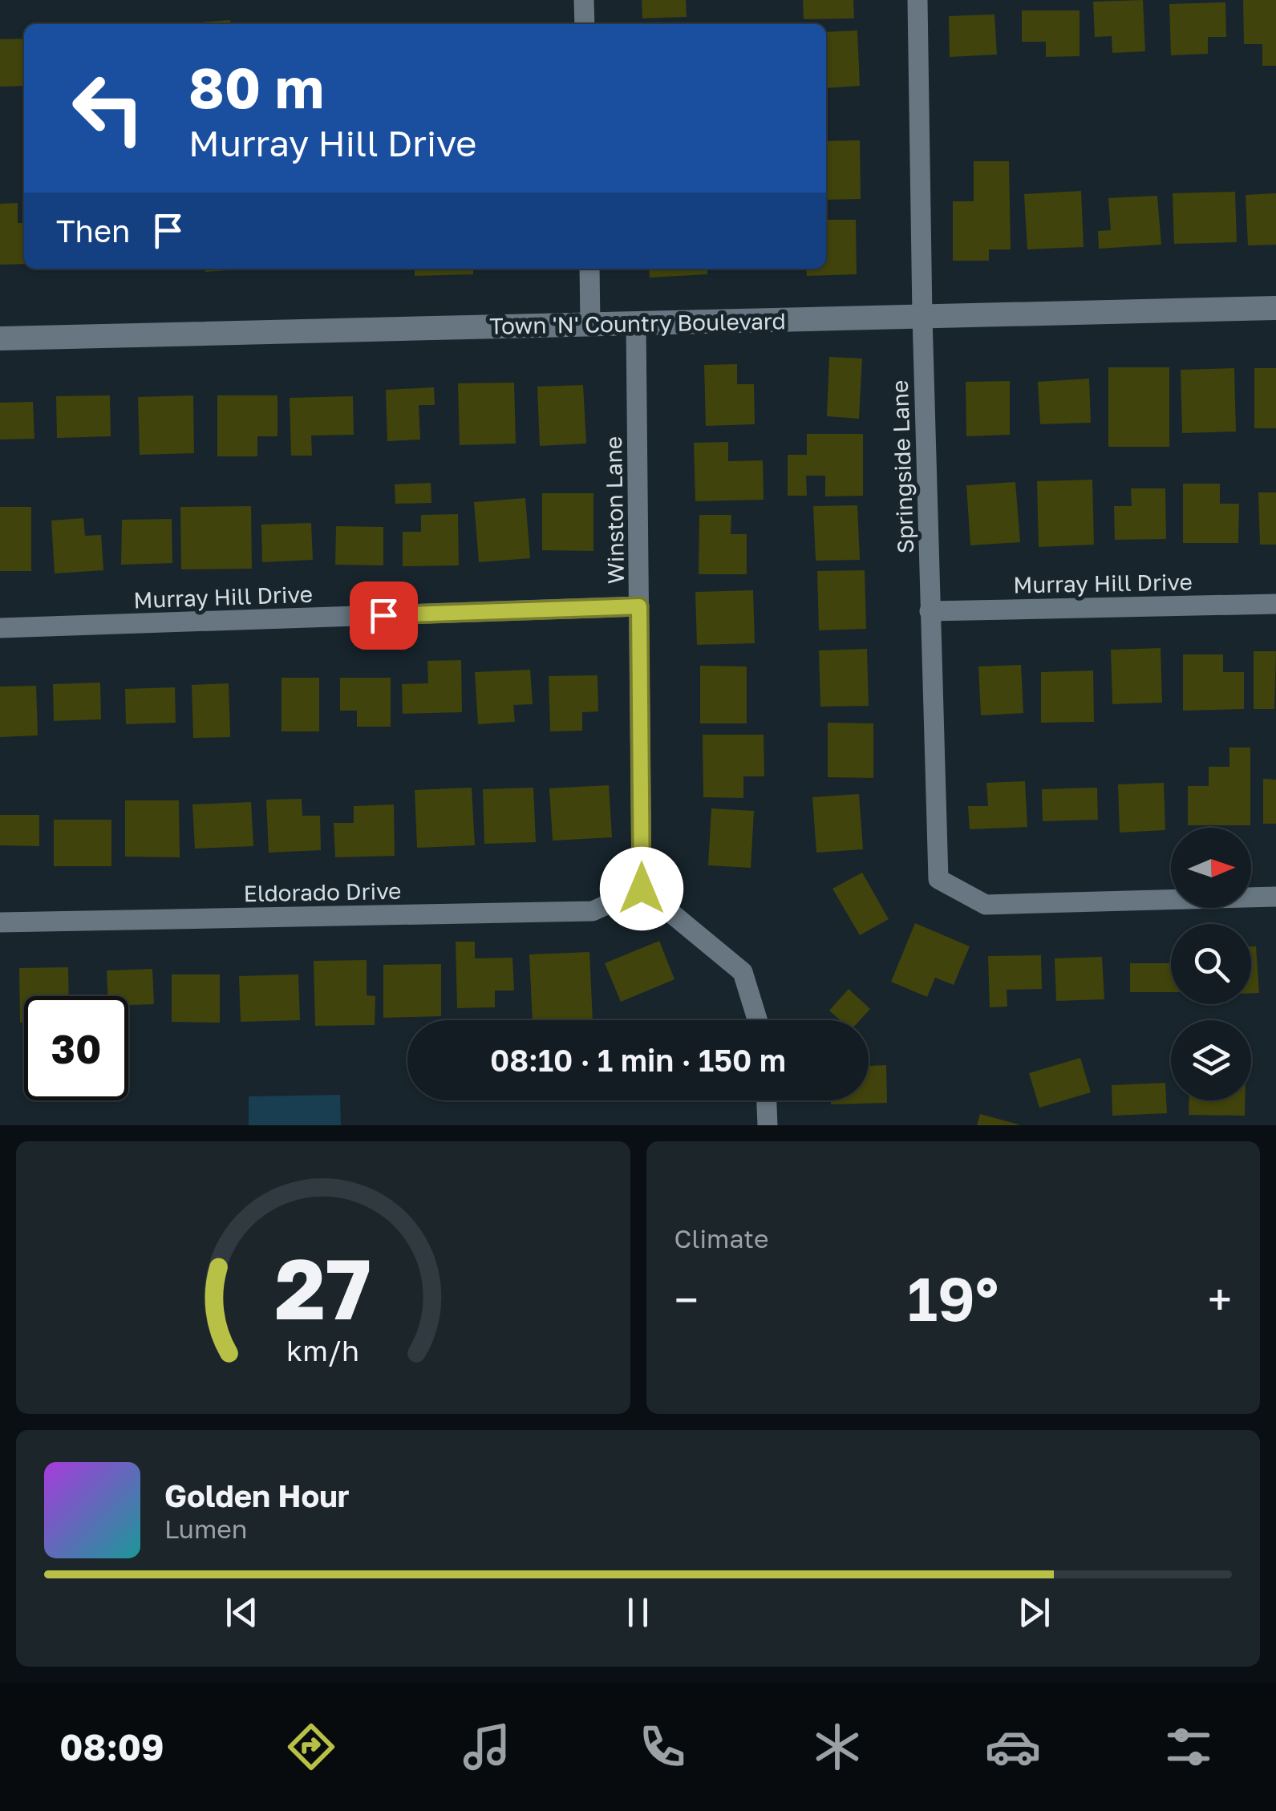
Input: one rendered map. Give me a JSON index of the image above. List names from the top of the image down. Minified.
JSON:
{"streets":{"street":["Town 'N' Country Boulevard","Springside Lane","Winston Lane","Murray Hill Drive","Eldorado Drive"]},"crossings":[["Town 'N' Country Boulevard","Springside Lane"],["Town 'N' Country Boulevard","Winston Lane"],["Springside Lane","Murray Hill Drive"],["Winston Lane","Murray Hill Drive"],["Winston Lane","Eldorado Drive"]],"north":"right","page":{"turn":["80 m","Murray Hill Drive"],"then":"Then","limit":"30","trip":"08:10 · 1 min · 150 m","tile":"Climate","heat":["−","19°","+"],"song":["Golden Hour","Lumen"],"tabs":"08:09","gauge":["27","km/h"]}}
